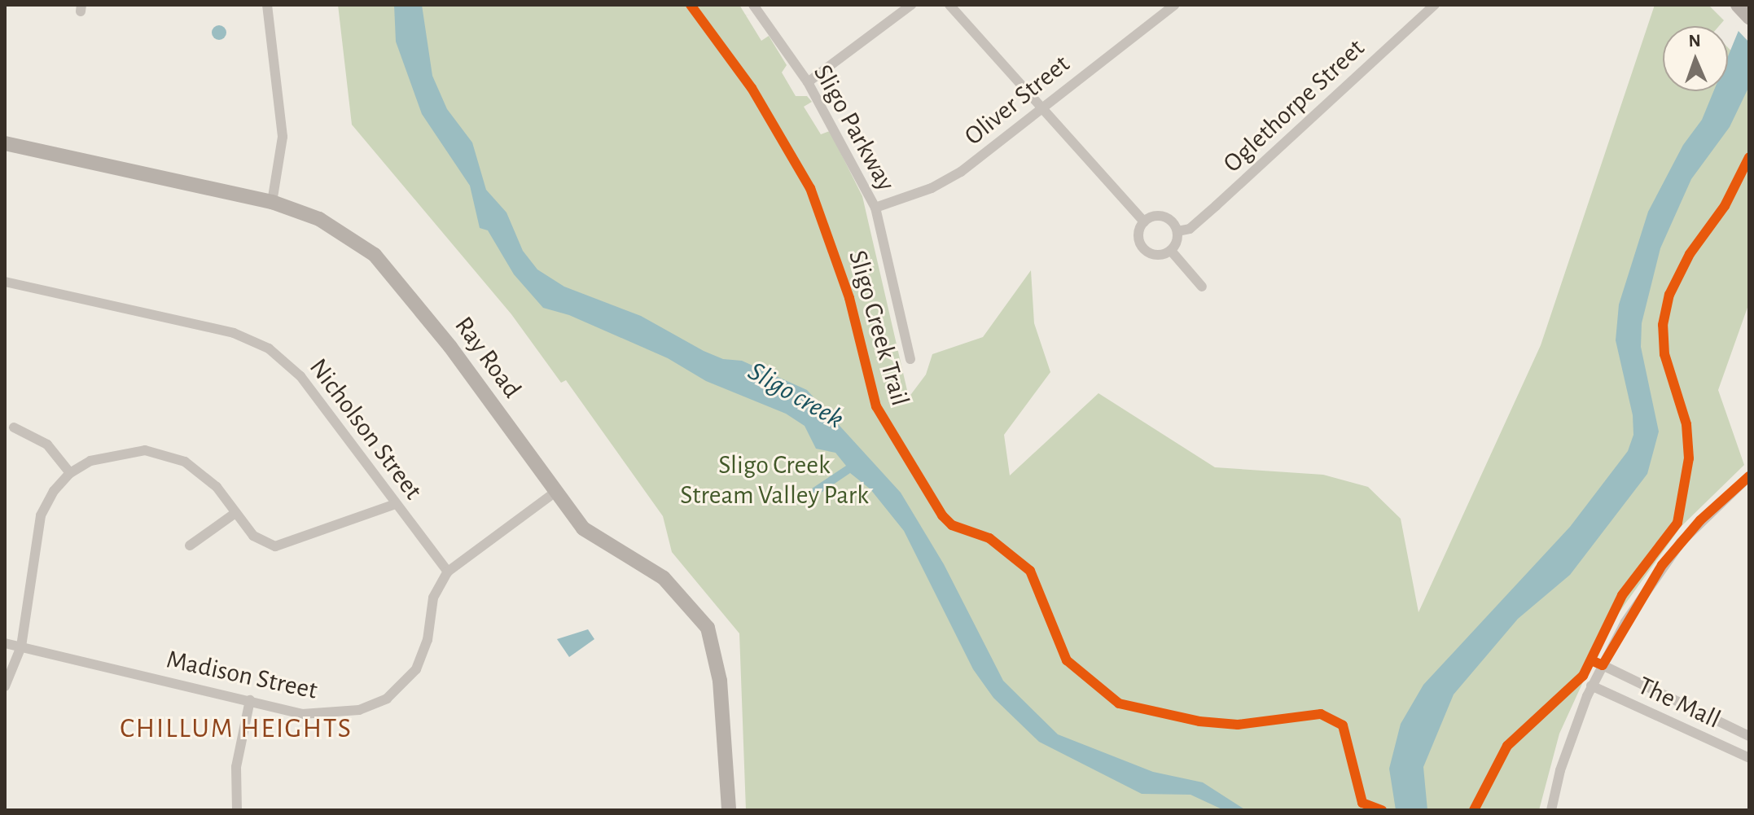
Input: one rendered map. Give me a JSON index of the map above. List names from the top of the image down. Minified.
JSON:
{"streets":{"street":["Oliver Street","Oglethorpe Street","Sligo Parkway","Ray Road","Nicholson Street","Madison Street","The Mall"],"cycle path":["Sligo Creek Trail"]},"crossings":[["Oliver Street","Sligo Parkway"],["Ray Road","Madison Street"],["Nicholson Street","Madison Street"]],"districts":["CHILLUM HEIGHTS"],"water":["Sligo creek"],"parks":["Sligo Creek Stream Valley Park"],"north":"top"}
